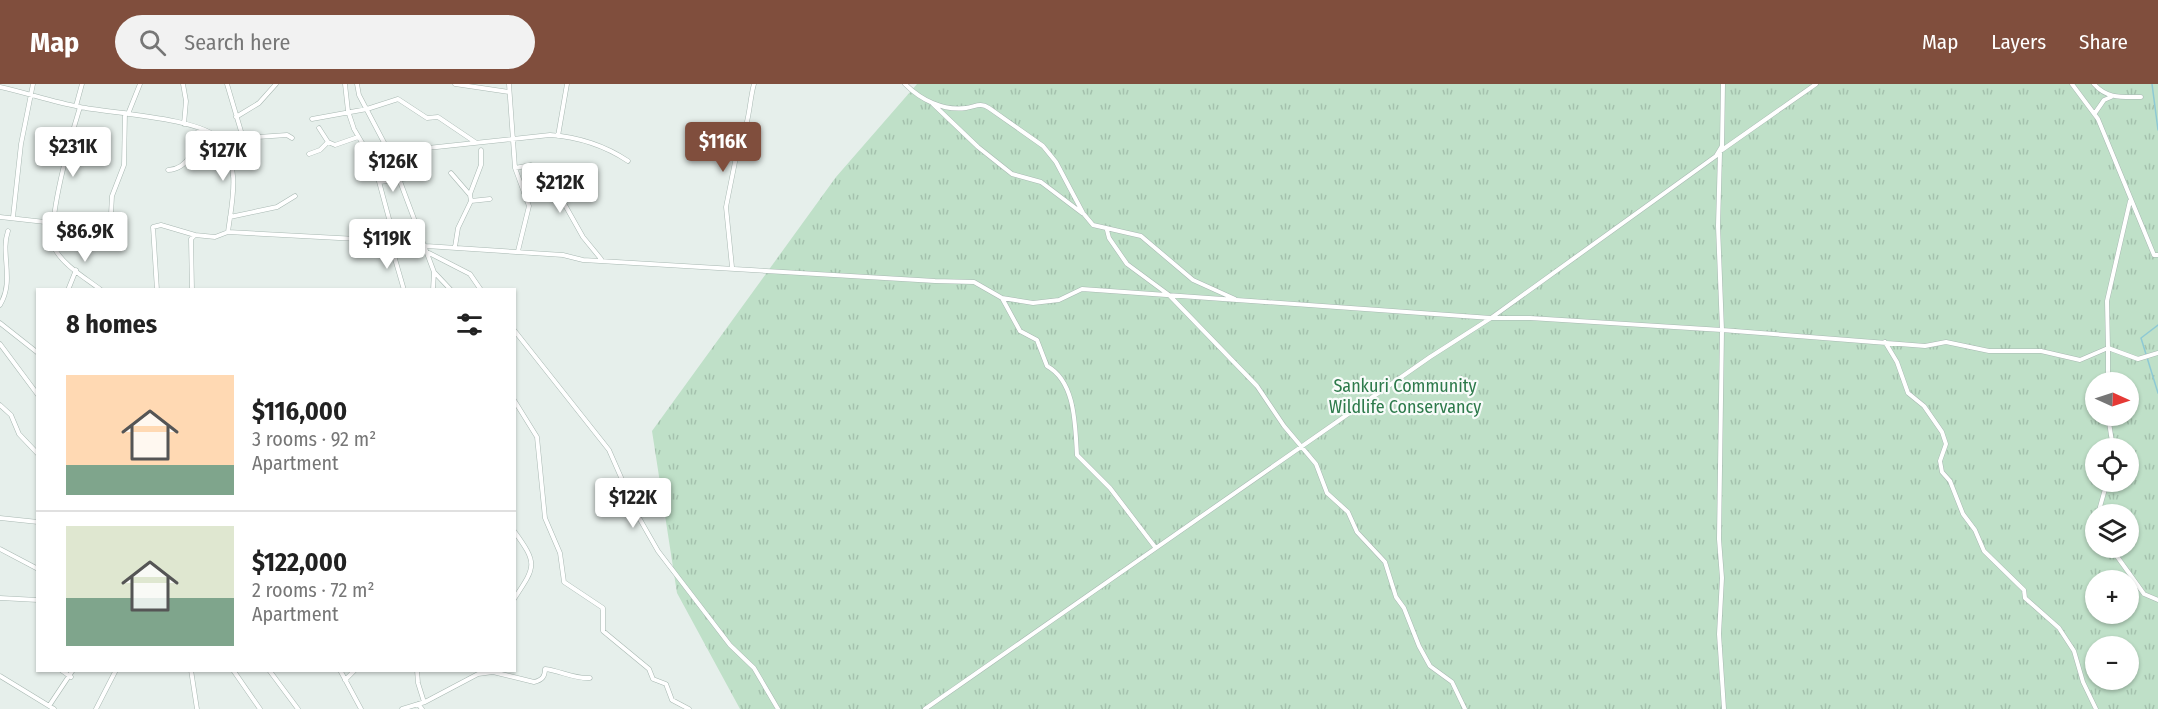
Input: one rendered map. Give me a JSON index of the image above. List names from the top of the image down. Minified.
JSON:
{"parks":["Sankuri Community Wildlife Conservancy"],"north":"right","page":{"header":"Map","search":"Search here","nav":["Map","Layers","Share"],"price":["$116K","$231K","$127K","$126K","$212K","$86.9K","$119K","$122K"],"heading":"8 homes","list":[{"name":"$116,000","note":"3 rooms · 92 m² · Apartment"},{"name":"$122,000","note":"2 rooms · 72 m² · Apartment"}],"map_buttons":["+","−"]}}
